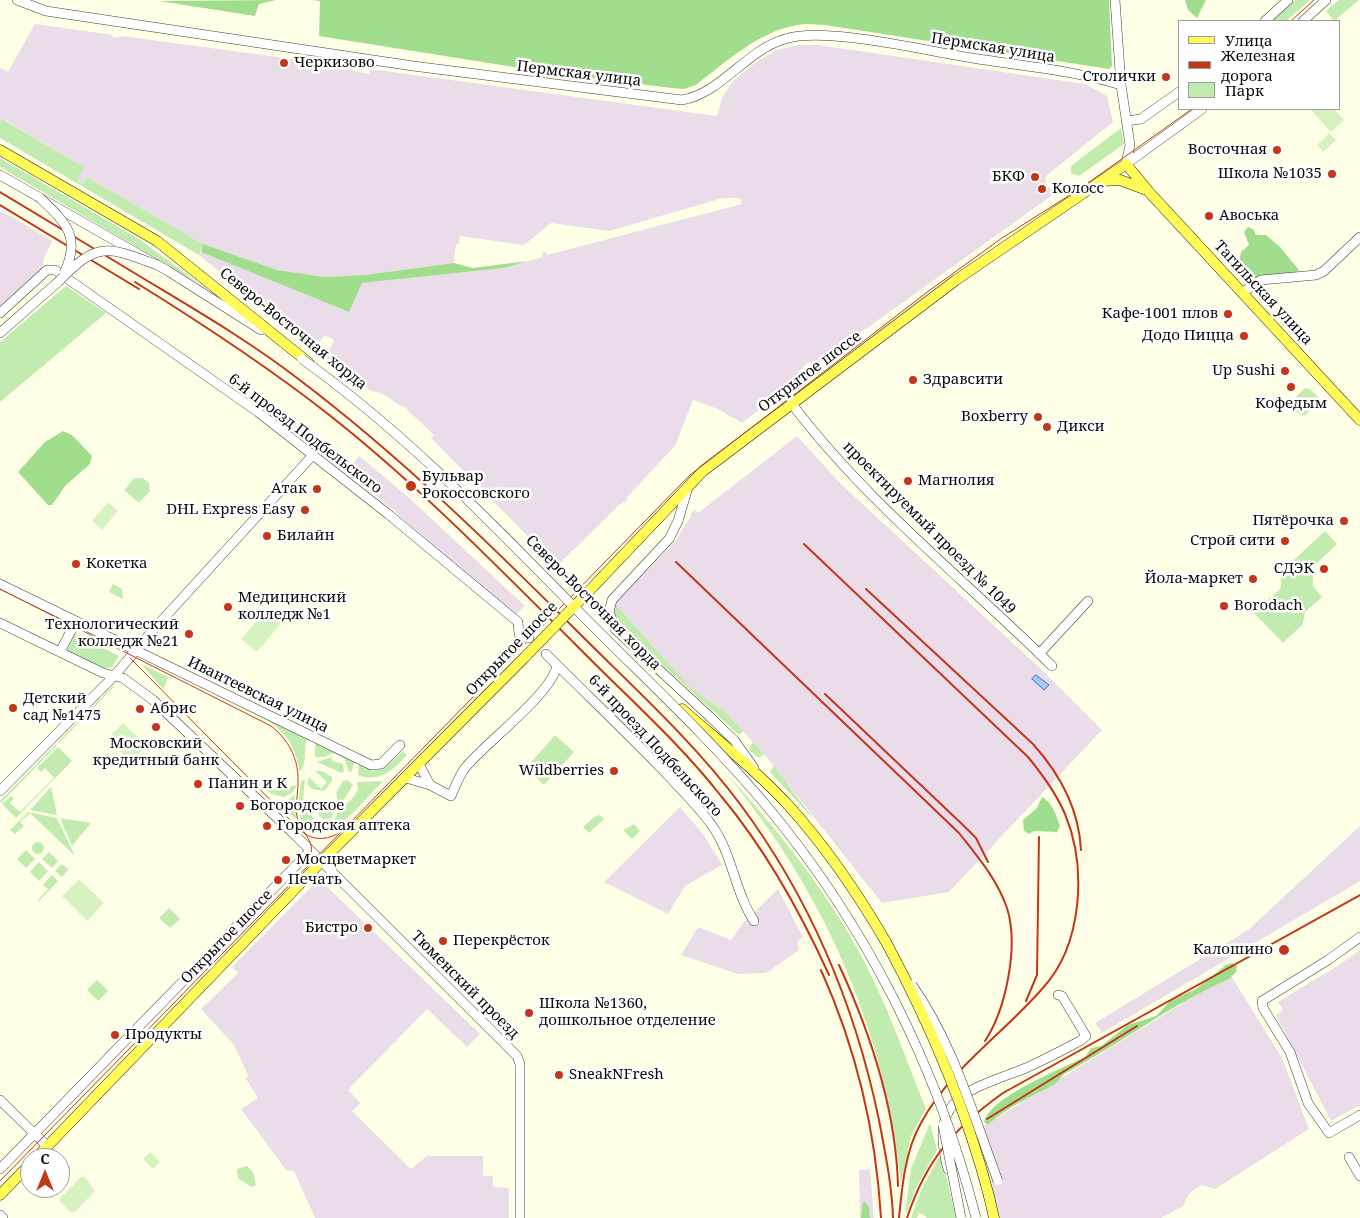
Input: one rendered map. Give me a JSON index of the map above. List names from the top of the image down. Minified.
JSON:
{"streets":{"main road":["Тагильская улица","Северо-Восточная хорда","Открытое шоссе"],"street":["Пермская улица","6-й проезд Подбельского","проектируемый проезд № 1049","Ивантеевская улица","Тюменский проезд"]},"crossings":[["Тагильская улица","Открытое шоссе"],["Открытое шоссе","проектируемый проезд № 1049"],["Открытое шоссе","Тюменский проезд"]],"places":["Черкизово","Столички","Восточная","Школа №1035","БКФ","Колосс","Авоська","Кафе-1001 плов","Додо Пицца","Up Sushi","Здравсити","Кофедым","Boxberry","Дикси","Магнолия","Бульвар Рокоссовского","Атак","DHL Express Easy","Пятёрочка","Билайн","Строй сити","Кокетка","СДЭК","Йола-маркет","Borodach","Медицинский колледж №1","Технологический колледж №21","Детский сад №1475","Абрис","Московский кредитный банк","Wildberries","Панин и К","Богородское","Городская аптека","Мосцветмаркет","Печать","Бистро","Перекрёсток","Калошино","Школа №1360, дошкольное отделение","Продукты","SneakNFresh"],"legend":["Улица","Железная дорога","Парк"],"north":"top"}
